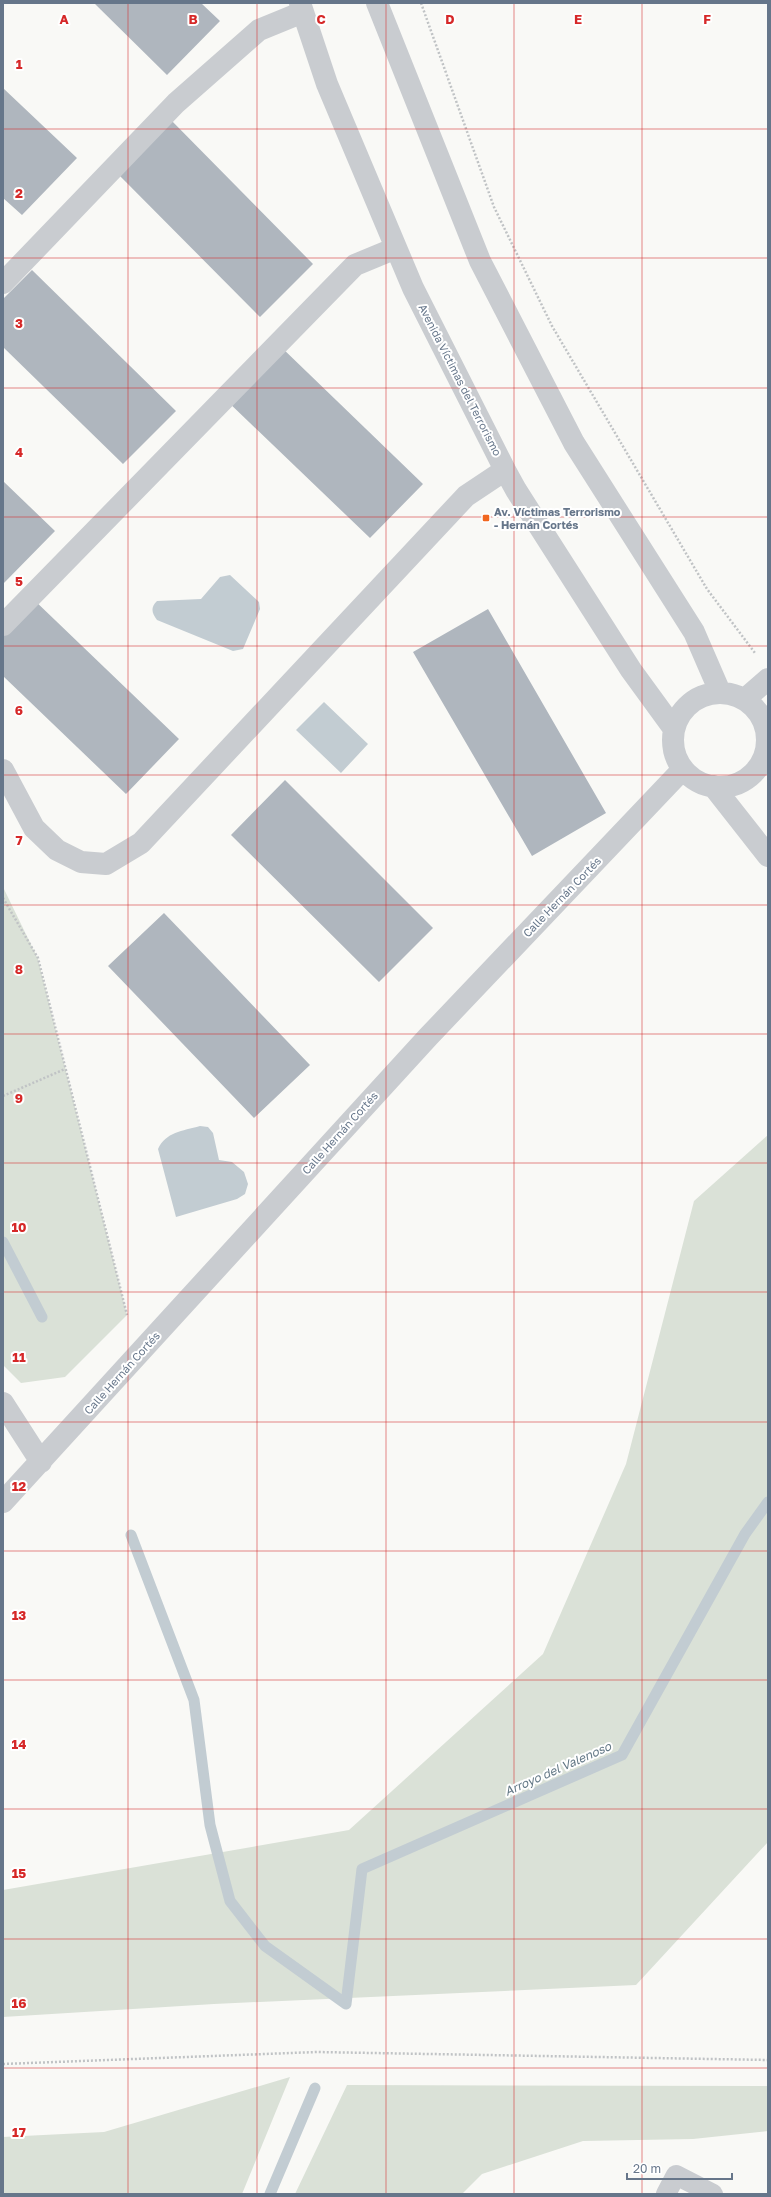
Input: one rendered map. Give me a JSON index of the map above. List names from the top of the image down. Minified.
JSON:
{"streets":{"street":["Avenida Víctimas del Terrorismo","Calle Hernán Cortés"]},"crossings":[["Avenida Víctimas del Terrorismo","Calle Hernán Cortés"]],"water":["Arroyo del Valenoso"],"places":{"transit":["Av. Víctimas Terrorismo - Hernán Cortés"]},"scale_bar":"20 m","grid":{"columns":["A","B","C","D","E","F"],"rows":["1","2","3","4","5","6","7","8","9","10","11","12","13","14","15","16","17"]}}
